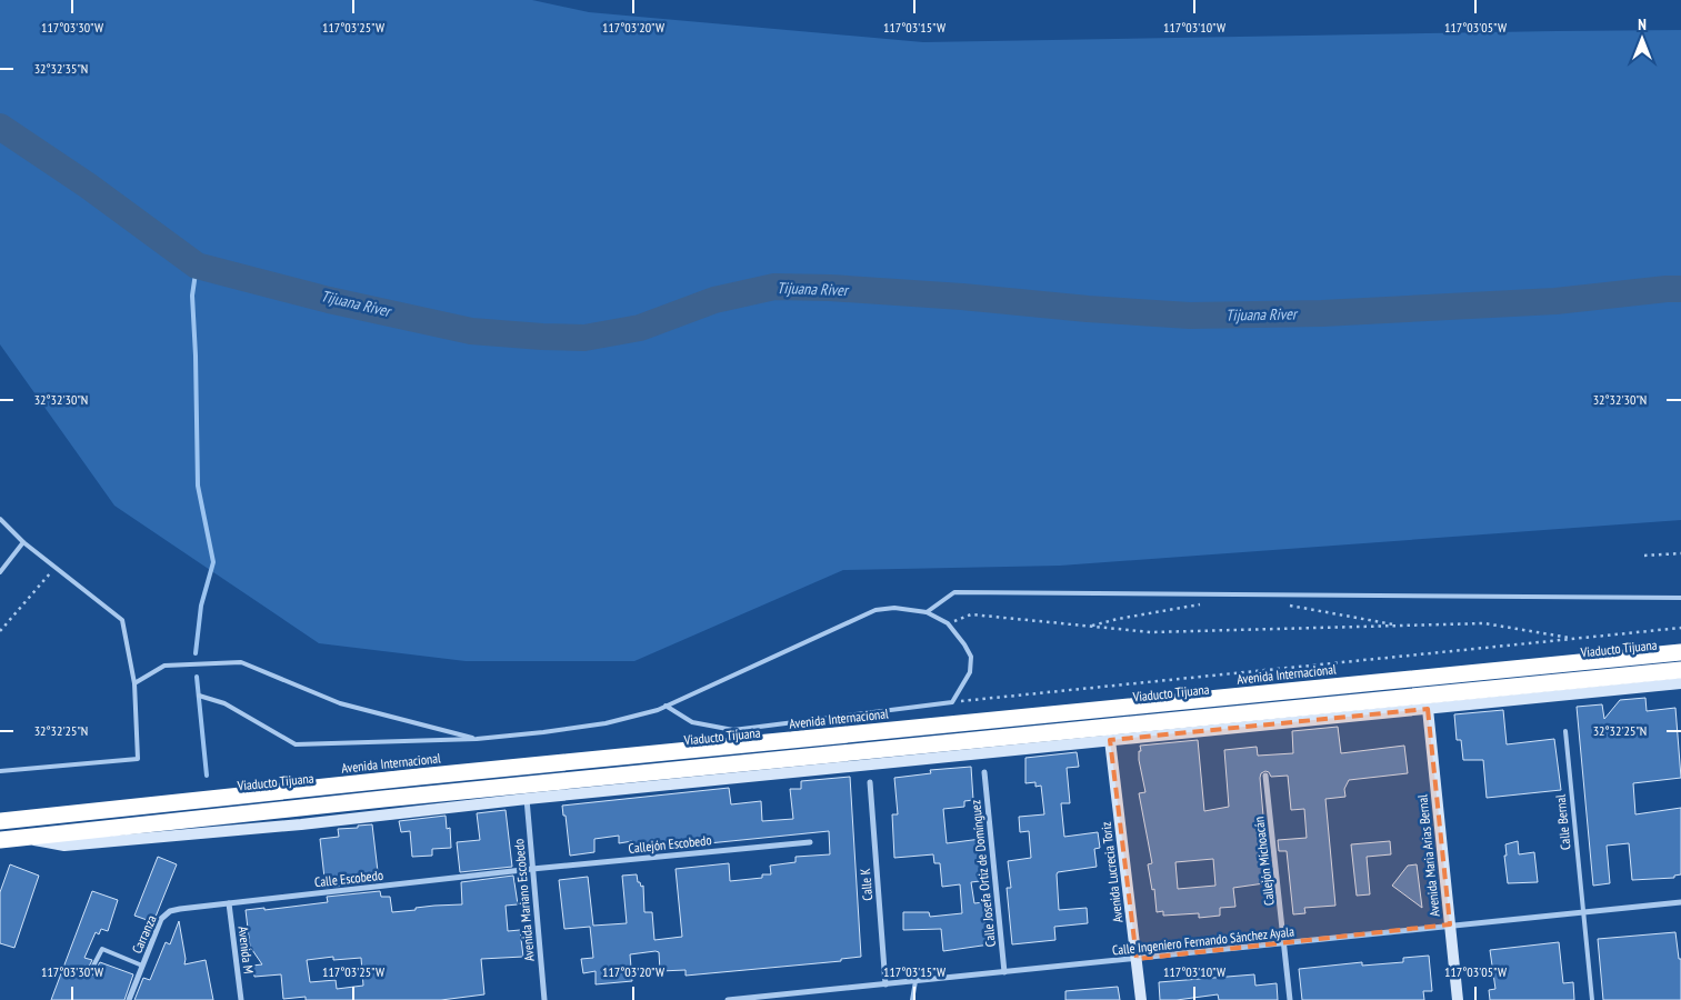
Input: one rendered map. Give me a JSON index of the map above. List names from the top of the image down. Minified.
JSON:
{"streets":{"highway":["Viaducto Tijuana","Avenida Internacional"],"main road":["Avenida Maria Arias Bernal","Avenida Lucrecia Toriz"],"street":["Callejón Escobedo","Callejón Michoacán","Calle Josefa Ortiz de Domínguez","Calle Escobedo","Calle K","Avenida Mariano Escobedo","Carranza","Calle Ingeniero Fernando Sánchez Ayala","Avenida M"],"lane":["Calle Bernal"]},"crossings":[["Calle Bernal","Calle Ingeniero Fernando Sánchez Ayala"],["Callejón Escobedo","Calle Escobedo"],["Callejón Escobedo","Avenida Mariano Escobedo"],["Avenida Maria Arias Bernal","Calle Ingeniero Fernando Sánchez Ayala"],["Callejón Michoacán","Calle Ingeniero Fernando Sánchez Ayala"],["Avenida Lucrecia Toriz","Calle Ingeniero Fernando Sánchez Ayala"],["Calle Josefa Ortiz de Domínguez","Calle Ingeniero Fernando Sánchez Ayala"],["Calle Escobedo","Avenida Mariano Escobedo"],["Calle Escobedo","Carranza"],["Calle Escobedo","Avenida M"],["Calle K","Calle Ingeniero Fernando Sánchez Ayala"]],"water":["Tijuana River"],"north":"top","coordinates":["117°03'30\"W","117°03'25\"W","117°03'20\"W","117°03'15\"W","117°03'10\"W","117°03'05\"W","32°32'35\"N","32°32'30\"N","32°32'25\"N"]}
